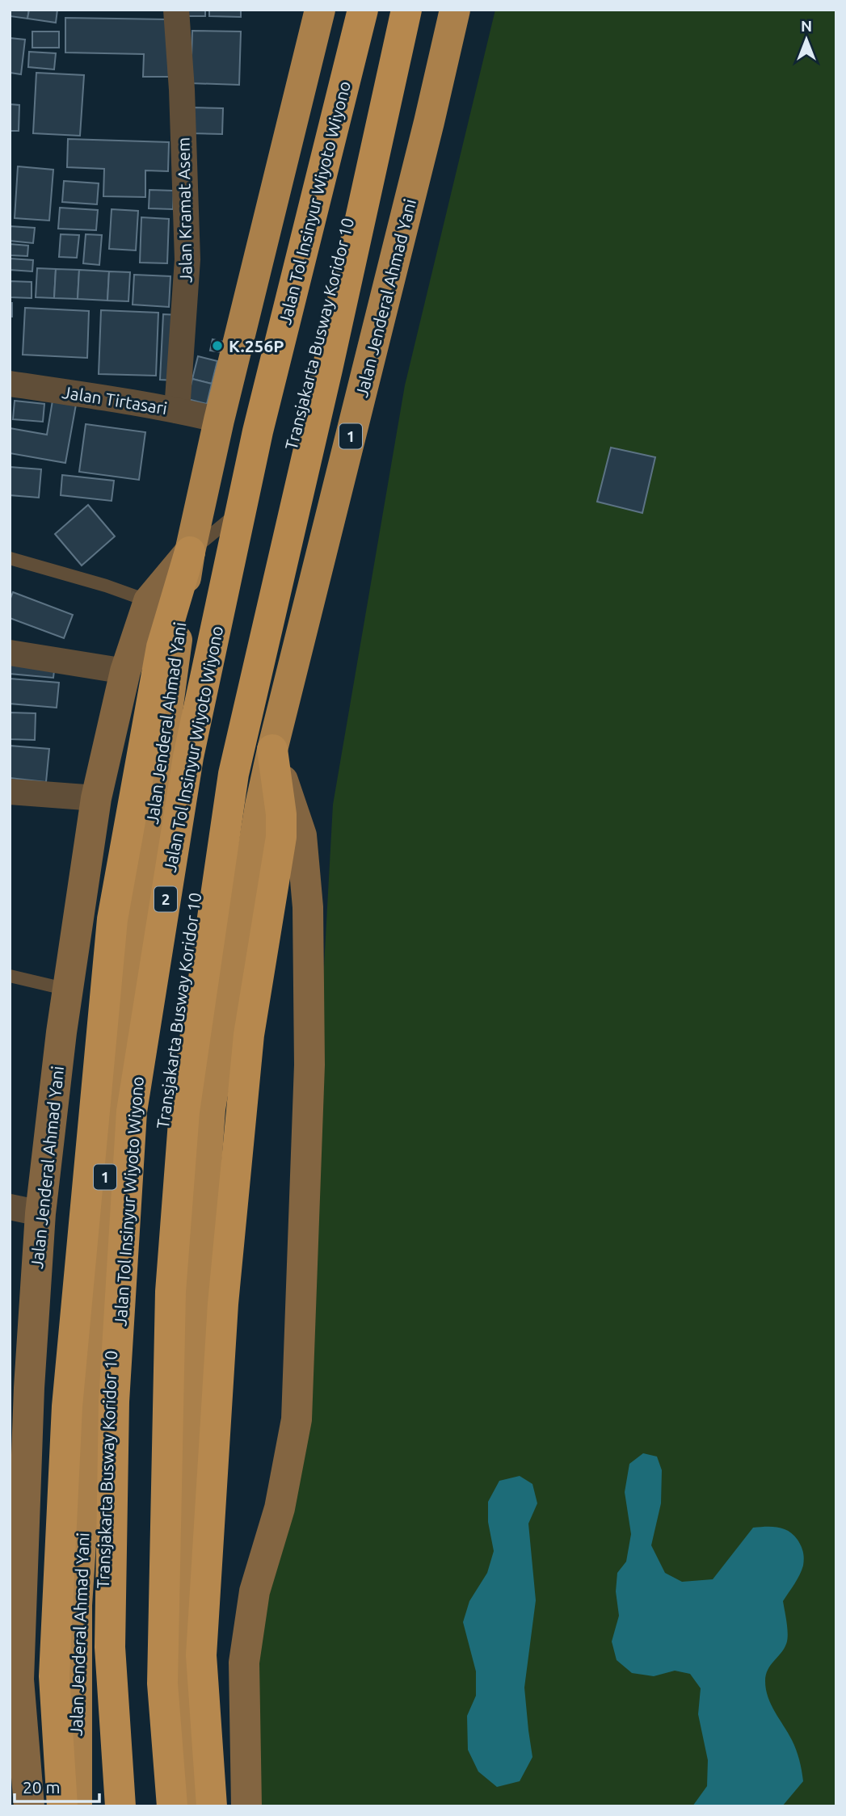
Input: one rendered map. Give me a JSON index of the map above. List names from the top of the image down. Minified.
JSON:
{"streets":{"highway":["Jalan Tol Insinyur Wiyoto Wiyono","Jalan Jenderal Ahmad Yani","1","2"],"street":["Jalan Kramat Asem","Jalan Tirtasari"],"lane":["Transjakarta Busway Koridor 10"]},"crossings":[["Jalan Kramat Asem","Jalan Tirtasari"],["Jalan Jenderal Ahmad Yani","Transjakarta Busway Koridor 10"],["Jalan Jenderal Ahmad Yani","Jalan Tirtasari"]],"places":["K.256P"],"scale_bar":"20 m","north":"top"}
